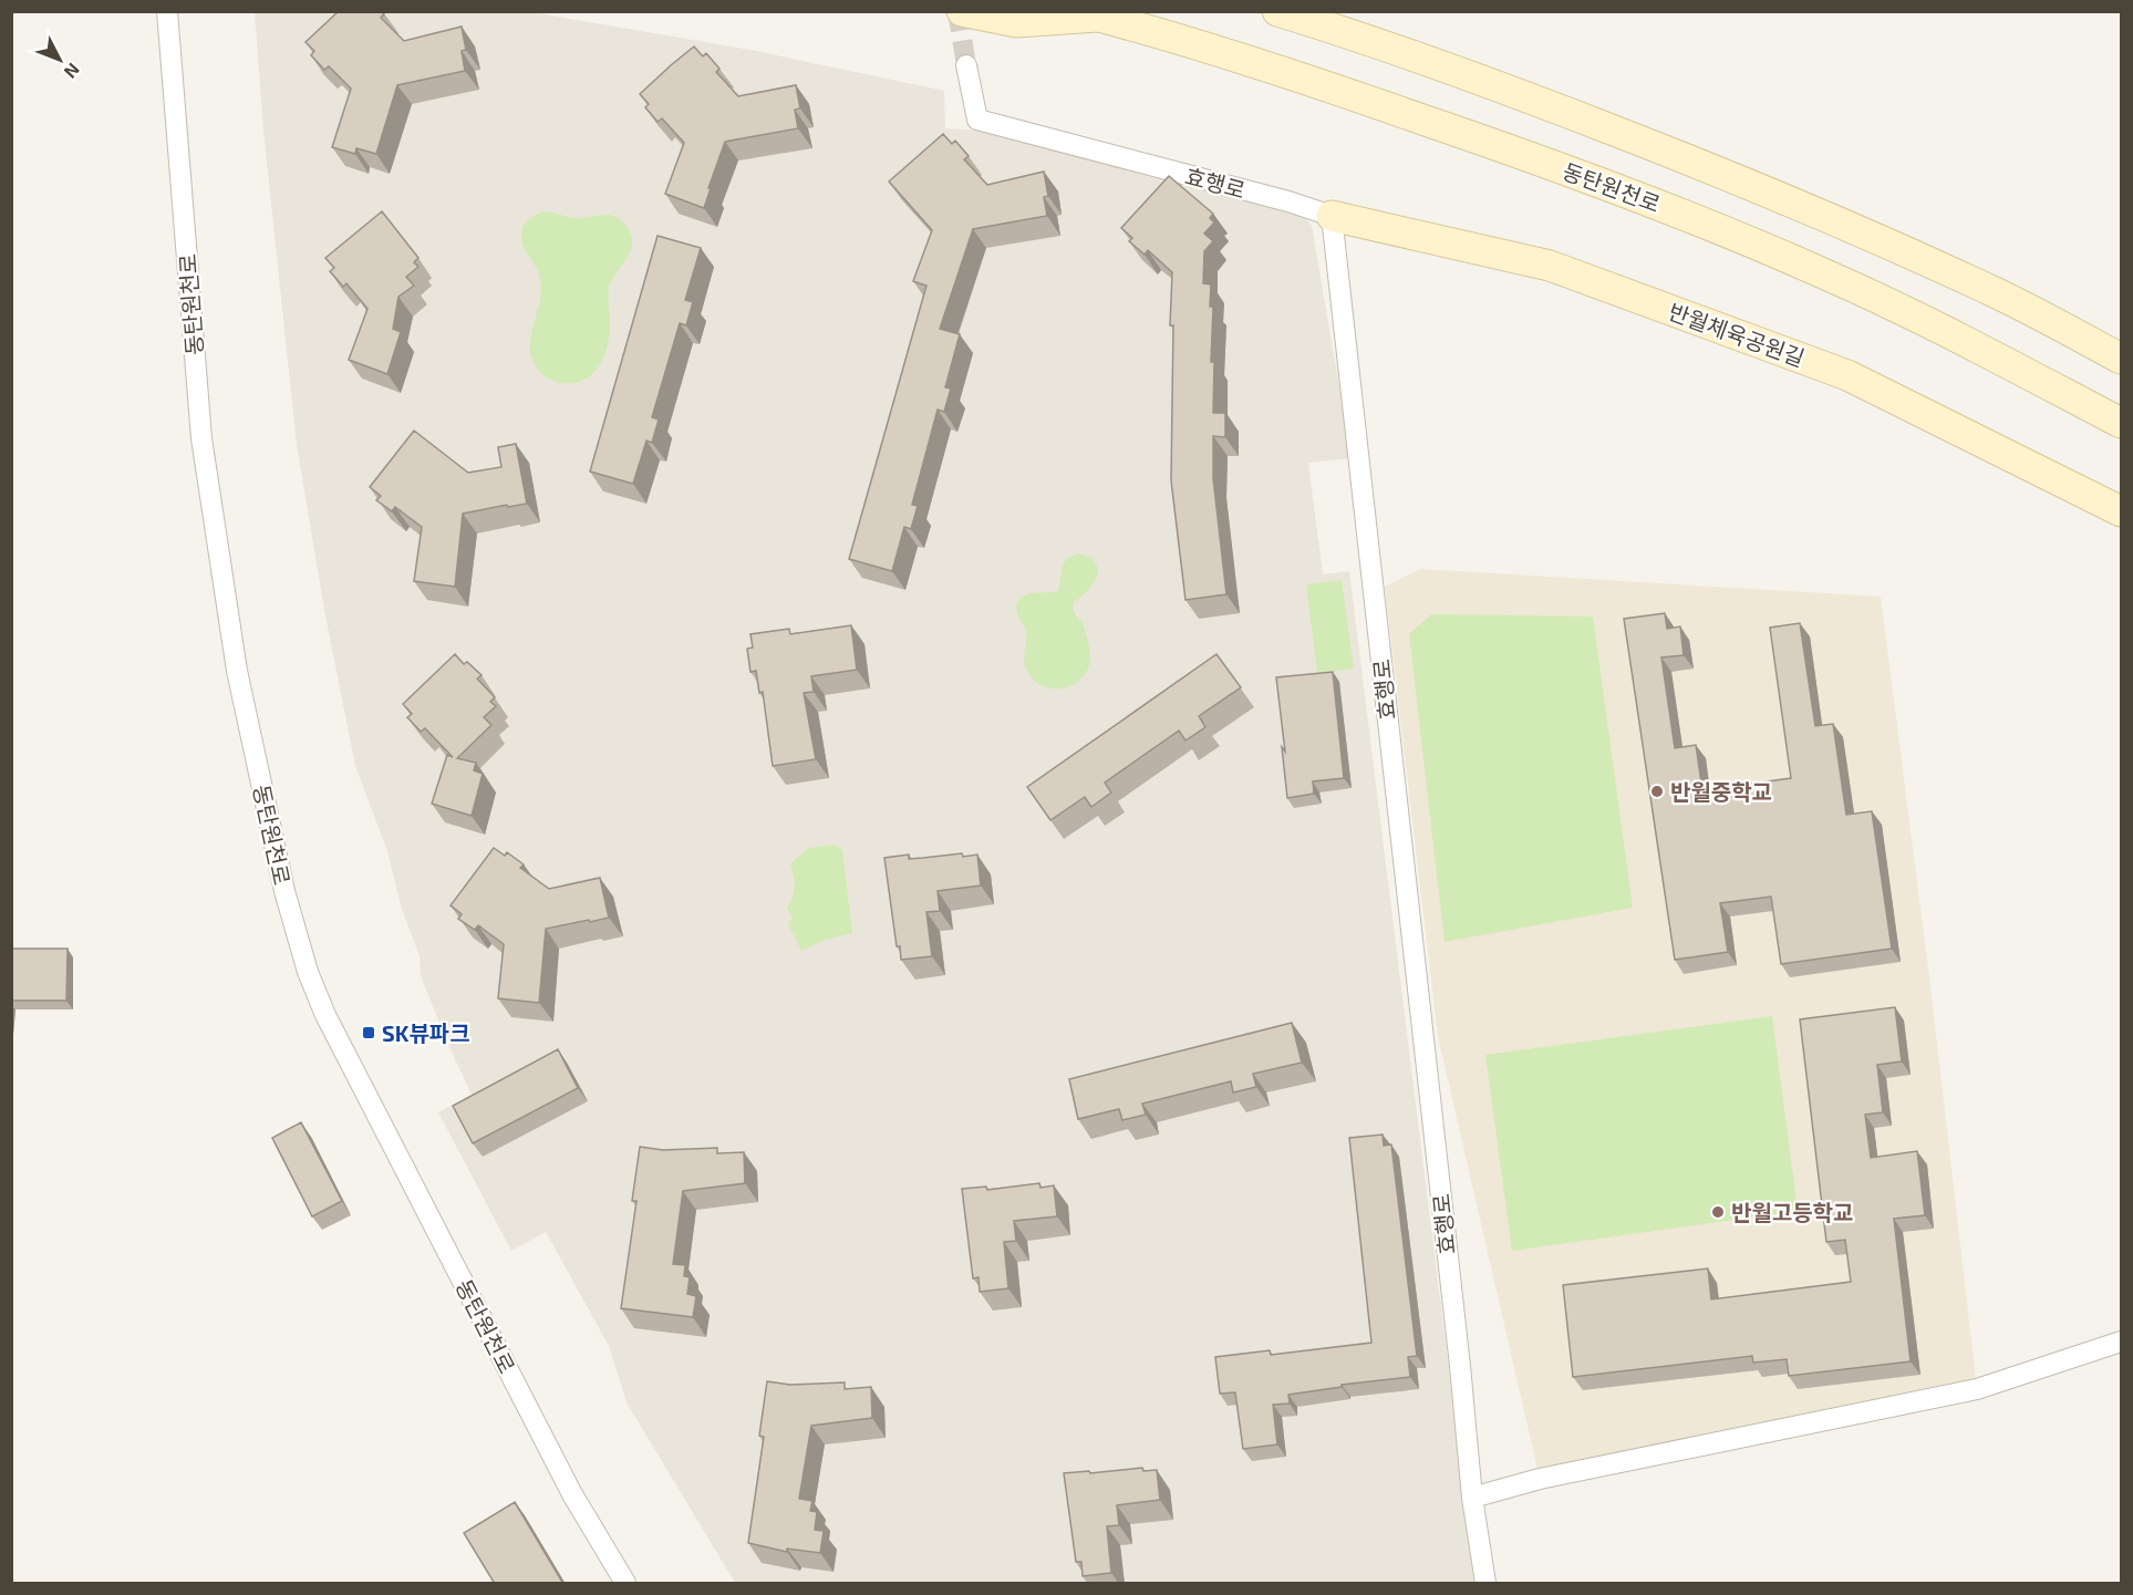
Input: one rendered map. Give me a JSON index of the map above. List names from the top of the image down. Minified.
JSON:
{"streets":{"main road":["동탄원천로","반월체육공원길"],"street":["효행로"]},"crossings":[["효행로","반월체육공원길"]],"places":{"other":["반월중학교","반월고등학교"],"transit":["SK뷰파크"]},"north":"bottom right"}
